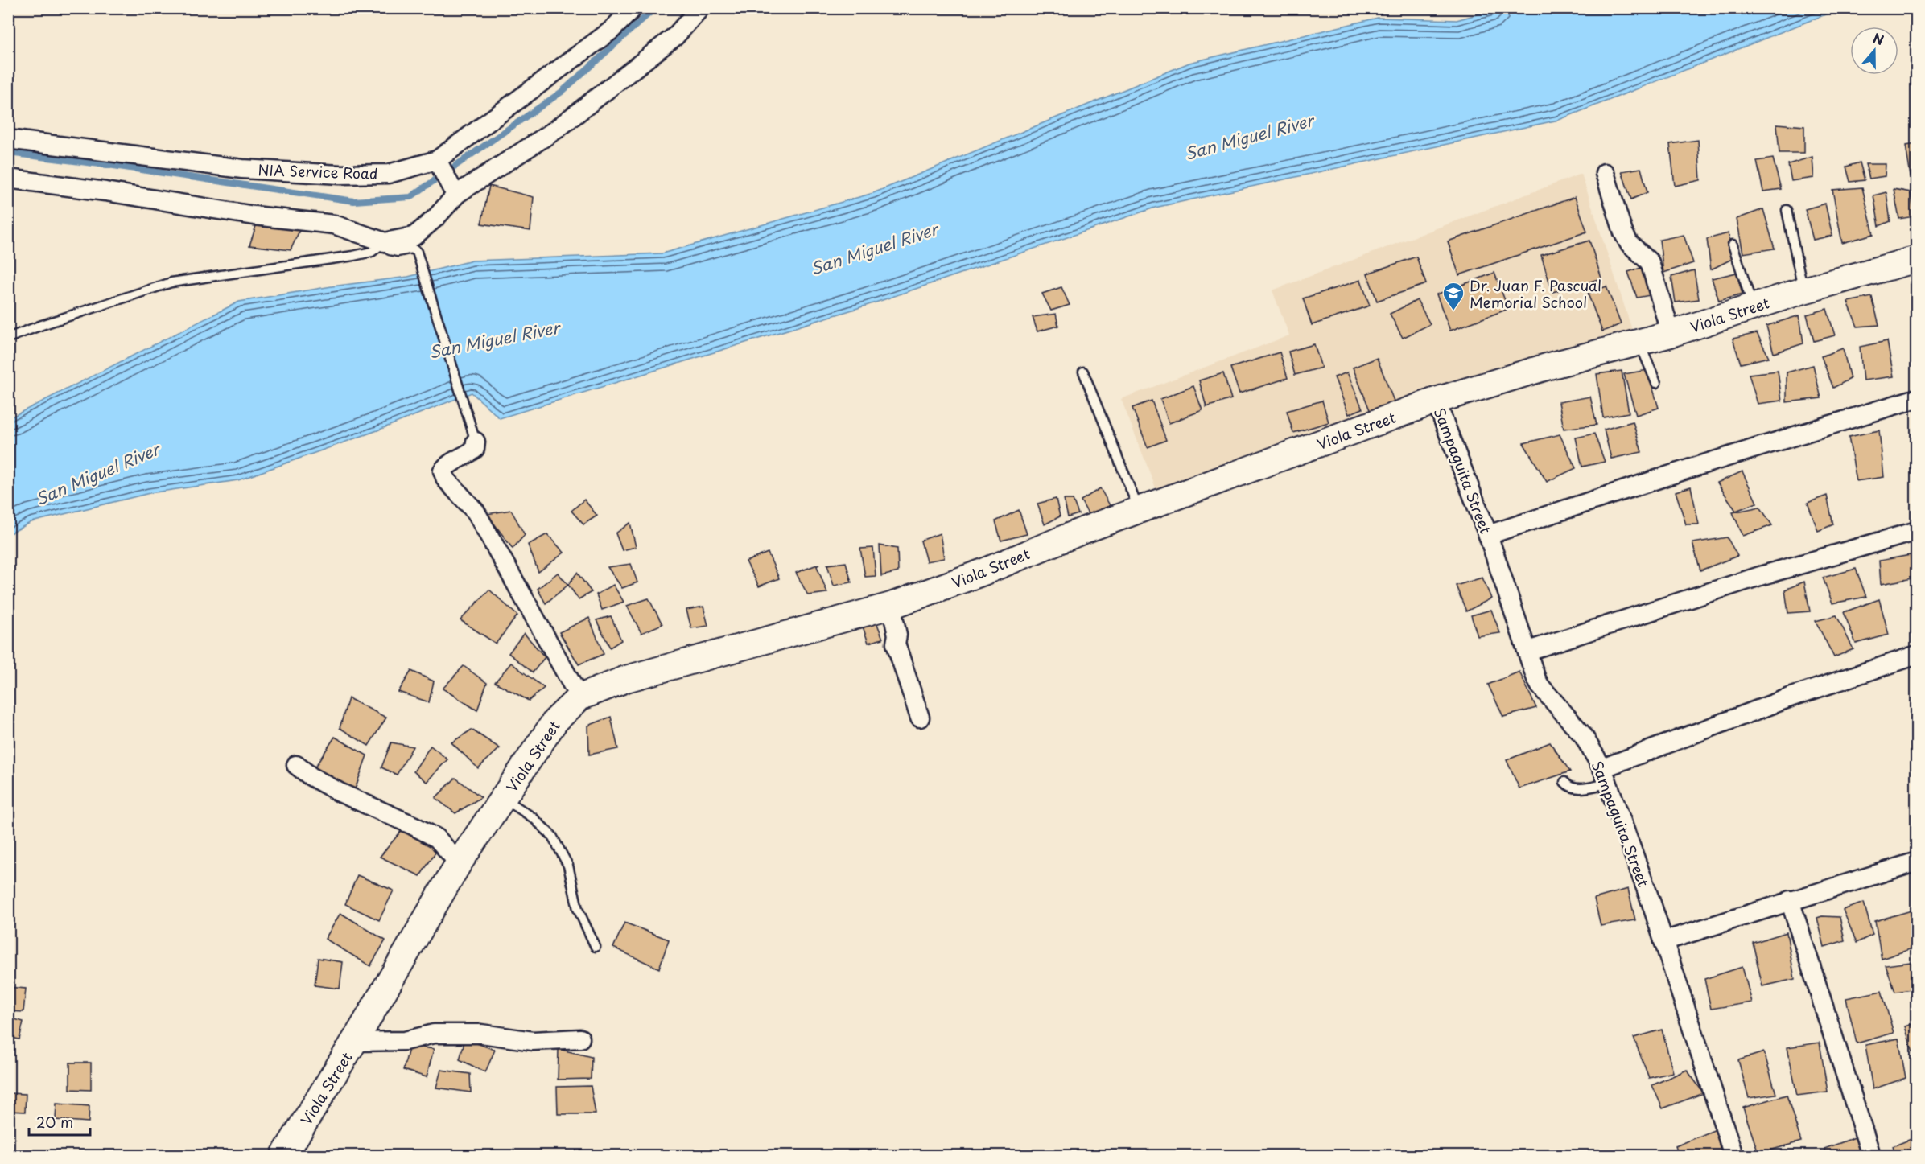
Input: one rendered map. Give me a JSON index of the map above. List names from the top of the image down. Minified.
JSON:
{"streets":{"street":["NIA Service Road","Viola Street","Sampaguita Street"]},"crossings":[["Viola Street","Sampaguita Street"]],"water":["San Miguel River"],"places":{"school or university":["Dr. Juan F. Pascual Memorial School"]},"scale_bar":"20 m","north":"top"}
